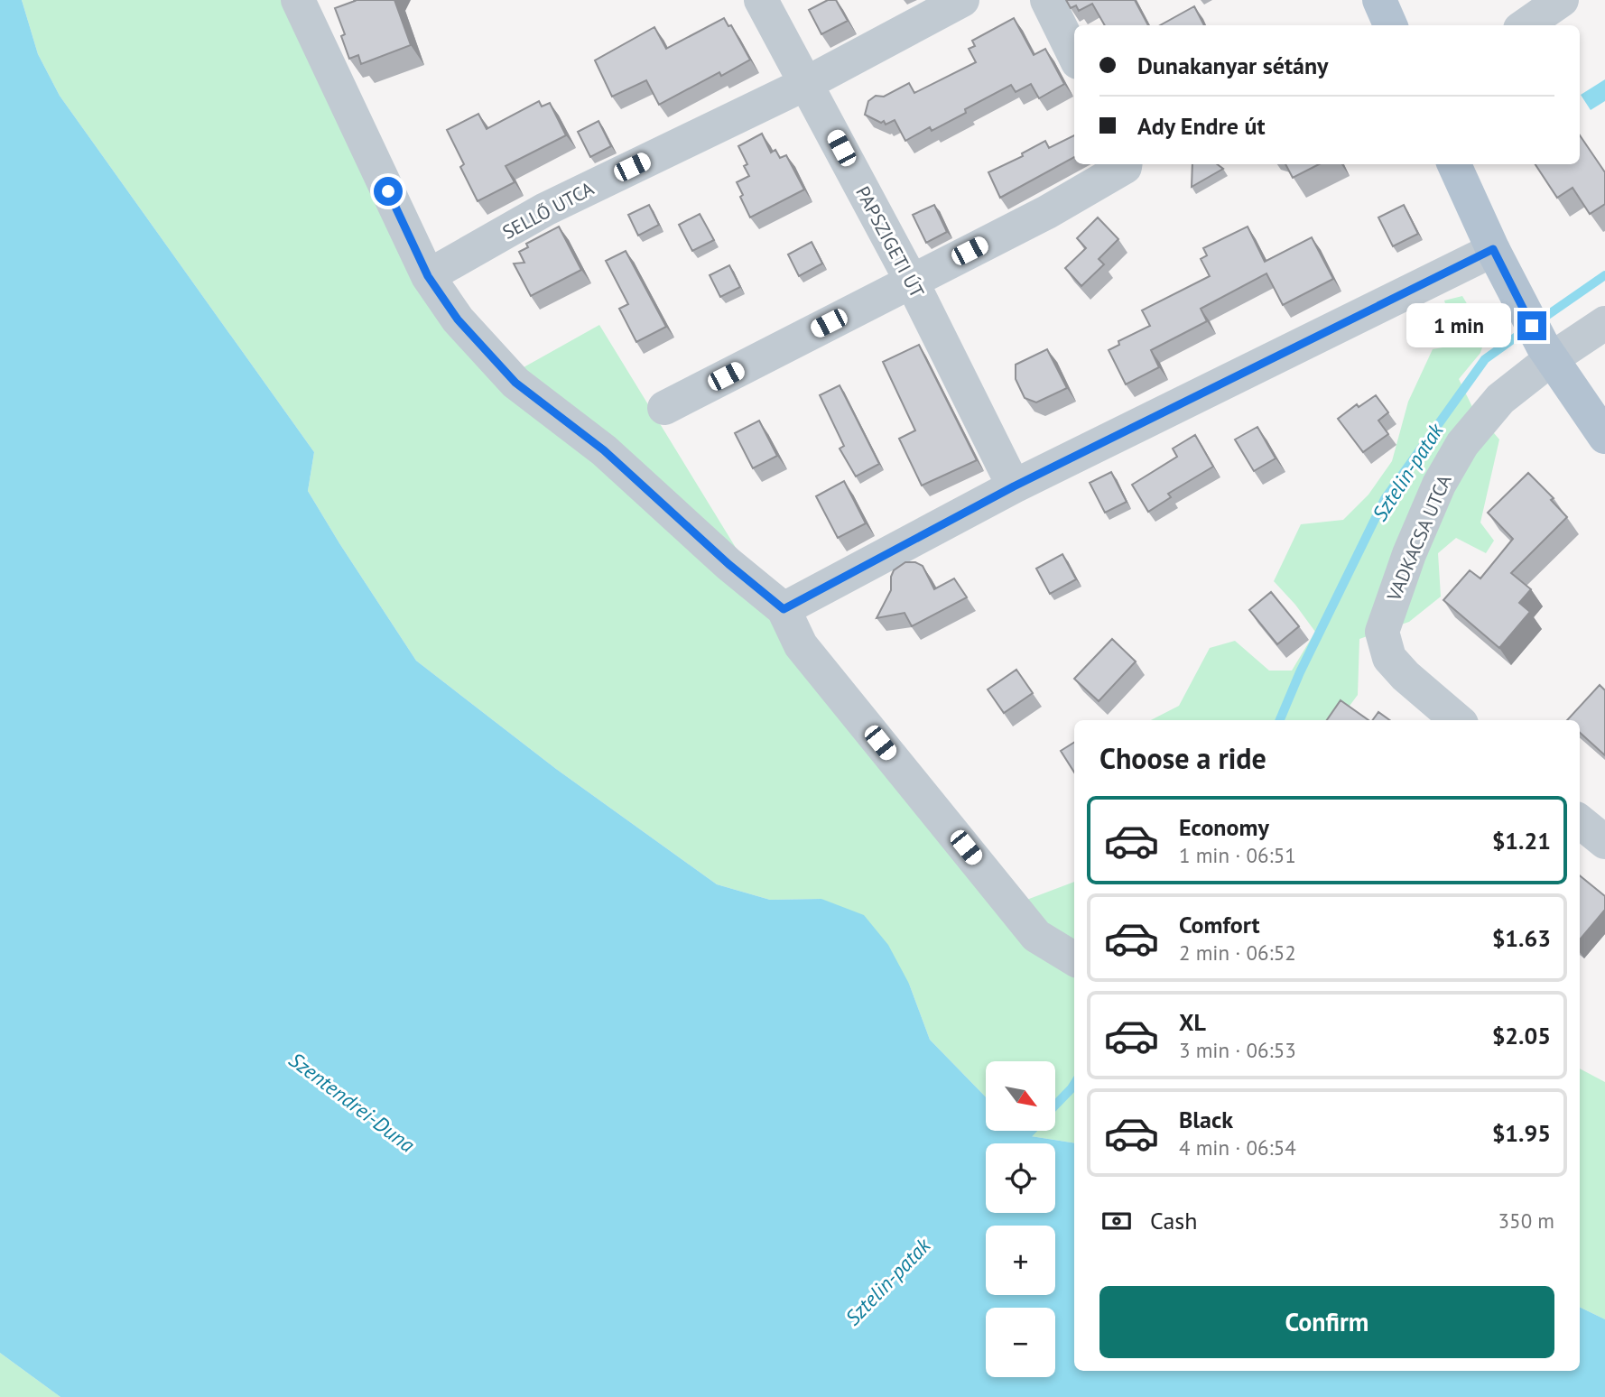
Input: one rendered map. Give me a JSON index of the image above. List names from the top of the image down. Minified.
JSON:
{"streets":{"street":["SELLŐ UTCA","PAPSZIGETI ÚT","VADKACSA UTCA"]},"crossings":[["SELLŐ UTCA","PAPSZIGETI ÚT"]],"water":["Sztelin-patak","Szentendrei-Duna"],"north":"bottom right","page":{"banner":["Dunakanyar sétány","Ady Endre út"],"bubble":"1 min","heading":"Choose a ride","list":[{"name":"Economy","note":"1 min · 06:51","value":"$1.21"},{"name":"Comfort","note":"2 min · 06:52","value":"$1.63"},{"name":"XL","note":"3 min · 06:53","value":"$2.05"},{"name":"Black","note":"4 min · 06:54","value":"$1.95"}],"map_buttons":["+","−"],"pay":["Cash","350 m"],"buttons":"Confirm"}}
